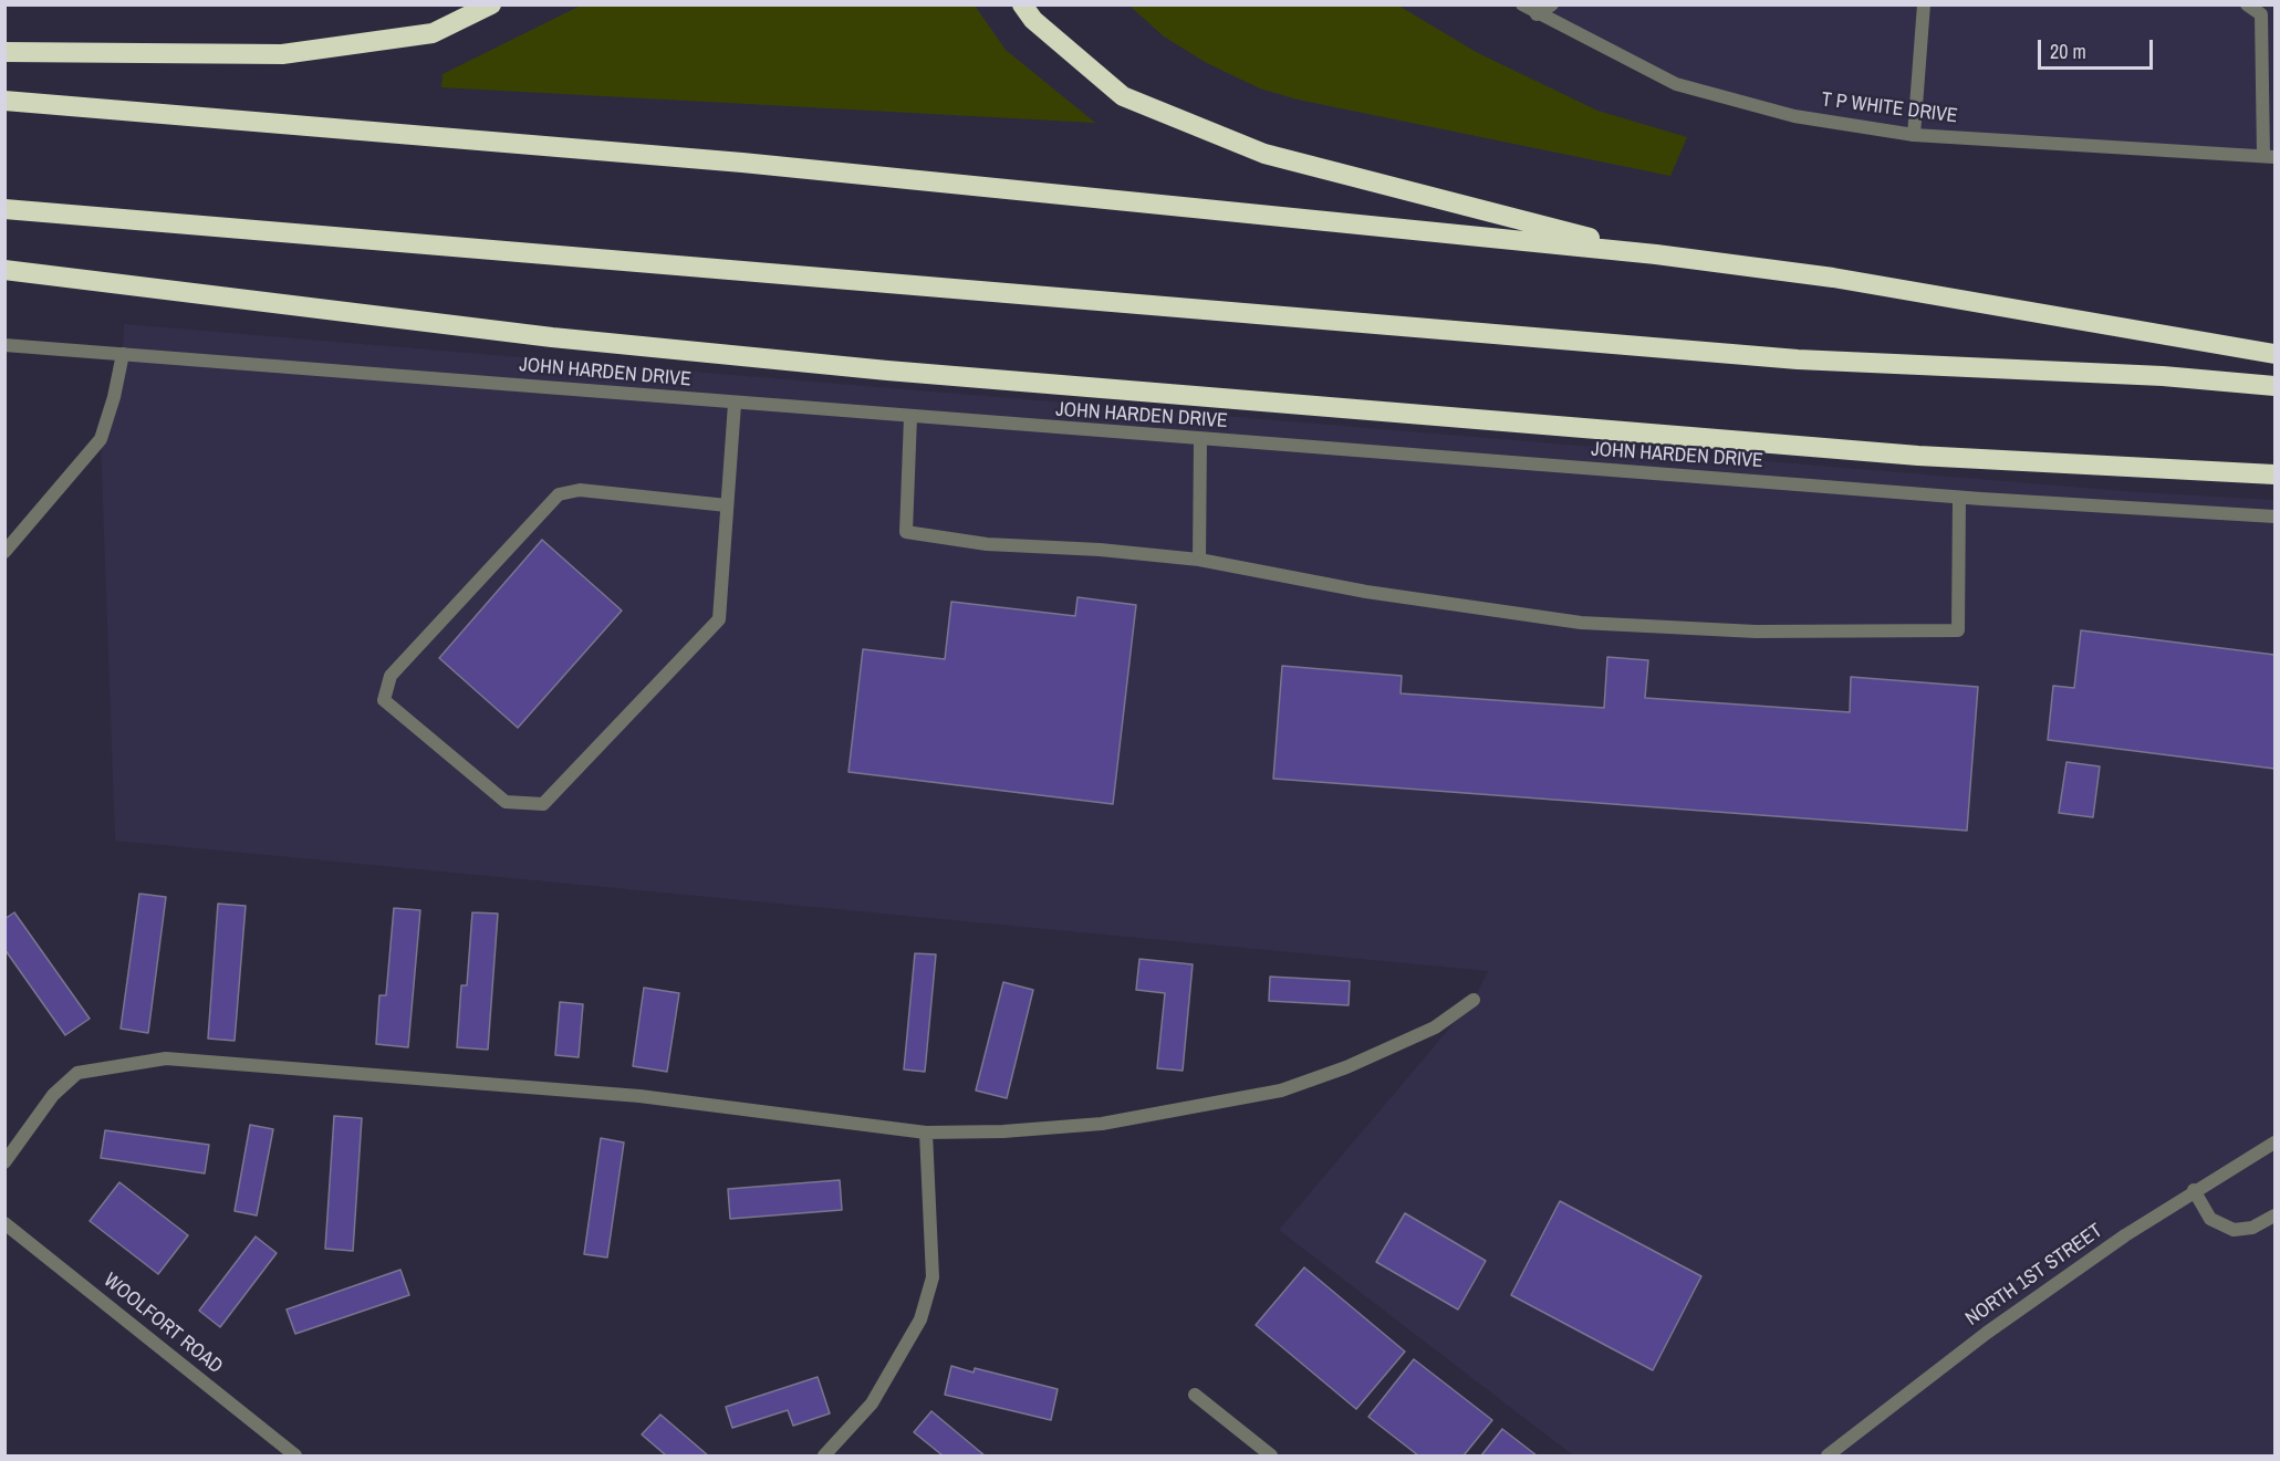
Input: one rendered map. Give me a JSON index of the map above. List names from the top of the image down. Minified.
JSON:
{"streets":{"street":["T P WHITE DRIVE","JOHN HARDEN DRIVE","NORTH 1ST STREET","WOOLFORT ROAD"]},"scale_bar":"20 m"}
